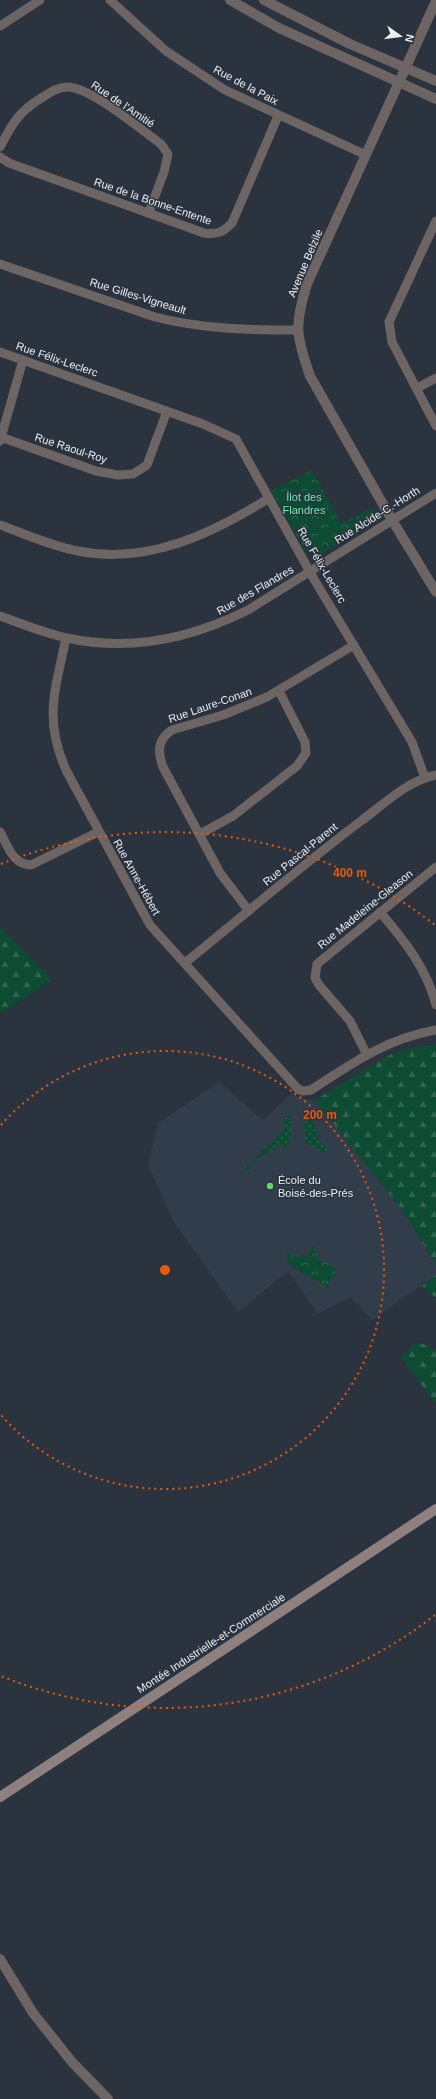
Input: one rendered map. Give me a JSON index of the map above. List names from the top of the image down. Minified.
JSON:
{"streets":{"main road":["Montée Industrielle-et-Commerciale"],"street":["Rue de la Paix","Rue de l'Amitié","Rue de la Bonne-Entente","Avenue Belzile","Rue Gilles-Vigneault","Rue Félix-Leclerc","Rue Raoul-Roy","Rue Alcide-C.-Horth","Rue des Flandres","Rue Laure-Conan","Rue Pascal-Parent","Rue Anne-Hébert","Rue Madeleine-Gleason"]},"crossings":[["Rue de la Paix","Rue de la Bonne-Entente"],["Rue de la Paix","Avenue Belzile"],["Rue de l'Amitié","Rue de la Bonne-Entente"],["Avenue Belzile","Rue Gilles-Vigneault"],["Avenue Belzile","Rue Alcide-C.-Horth"],["Rue Félix-Leclerc","Rue Raoul-Roy"],["Rue Félix-Leclerc","Rue Alcide-C.-Horth"],["Rue Félix-Leclerc","Rue des Flandres"],["Rue Félix-Leclerc","Rue Laure-Conan"],["Rue Félix-Leclerc","Rue Pascal-Parent"],["Rue Alcide-C.-Horth","Rue des Flandres"],["Rue des Flandres","Rue Anne-Hébert"],["Rue Laure-Conan","Rue Pascal-Parent"],["Rue Pascal-Parent","Rue Anne-Hébert"],["Rue Anne-Hébert","Rue Madeleine-Gleason"]],"parks":["Îlot des Flandres"],"places":["École du Boisé-des-Prés"],"north":"right","rings":["400 m","200 m"]}
